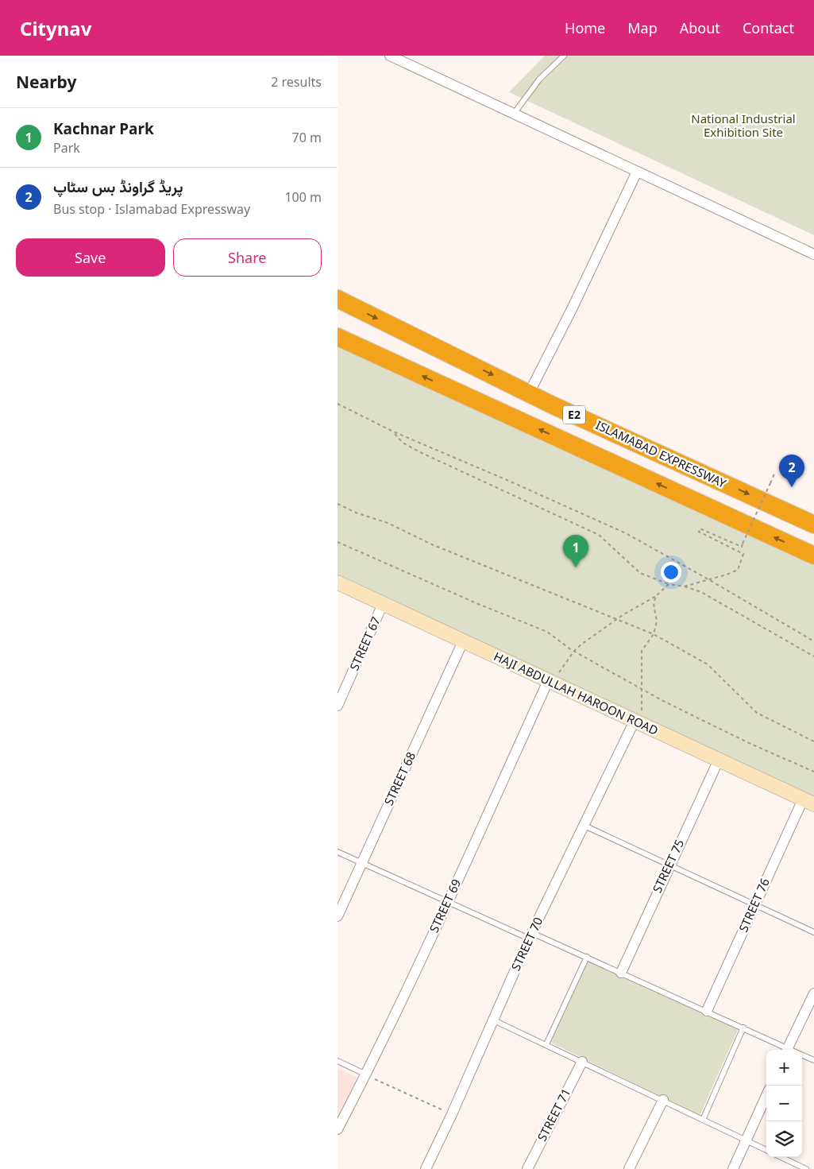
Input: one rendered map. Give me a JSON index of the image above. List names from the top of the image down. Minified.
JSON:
{"streets":{"highway":["E2","ISLAMABAD EXPRESSWAY"],"street":["STREET 67","HAJI ABDULLAH HAROON ROAD","STREET 68","STREET 75","STREET 76","STREET 69","STREET 70","STREET 71"]},"crossings":[["STREET 67","HAJI ABDULLAH HAROON ROAD"],["HAJI ABDULLAH HAROON ROAD","STREET 68"],["HAJI ABDULLAH HAROON ROAD","STREET 75"],["HAJI ABDULLAH HAROON ROAD","STREET 76"],["HAJI ABDULLAH HAROON ROAD","STREET 69"],["HAJI ABDULLAH HAROON ROAD","STREET 70"]],"parks":["National Industrial Exhibition Site"],"page":{"header":"Citynav","nav":["Home","Map","About","Contact"],"heading":["Nearby","2 results"],"list":[{"mark":"1","name":"Kachnar Park","note":"Park","value":"70 m"},{"mark":"2","name":"پریڈ گراونڈ بس سٹاپ","note":"Bus stop · Islamabad Expressway","value":"100 m"}],"buttons":["Save","Share"],"pins":["2","1"],"map_buttons":["+","−"]}}
